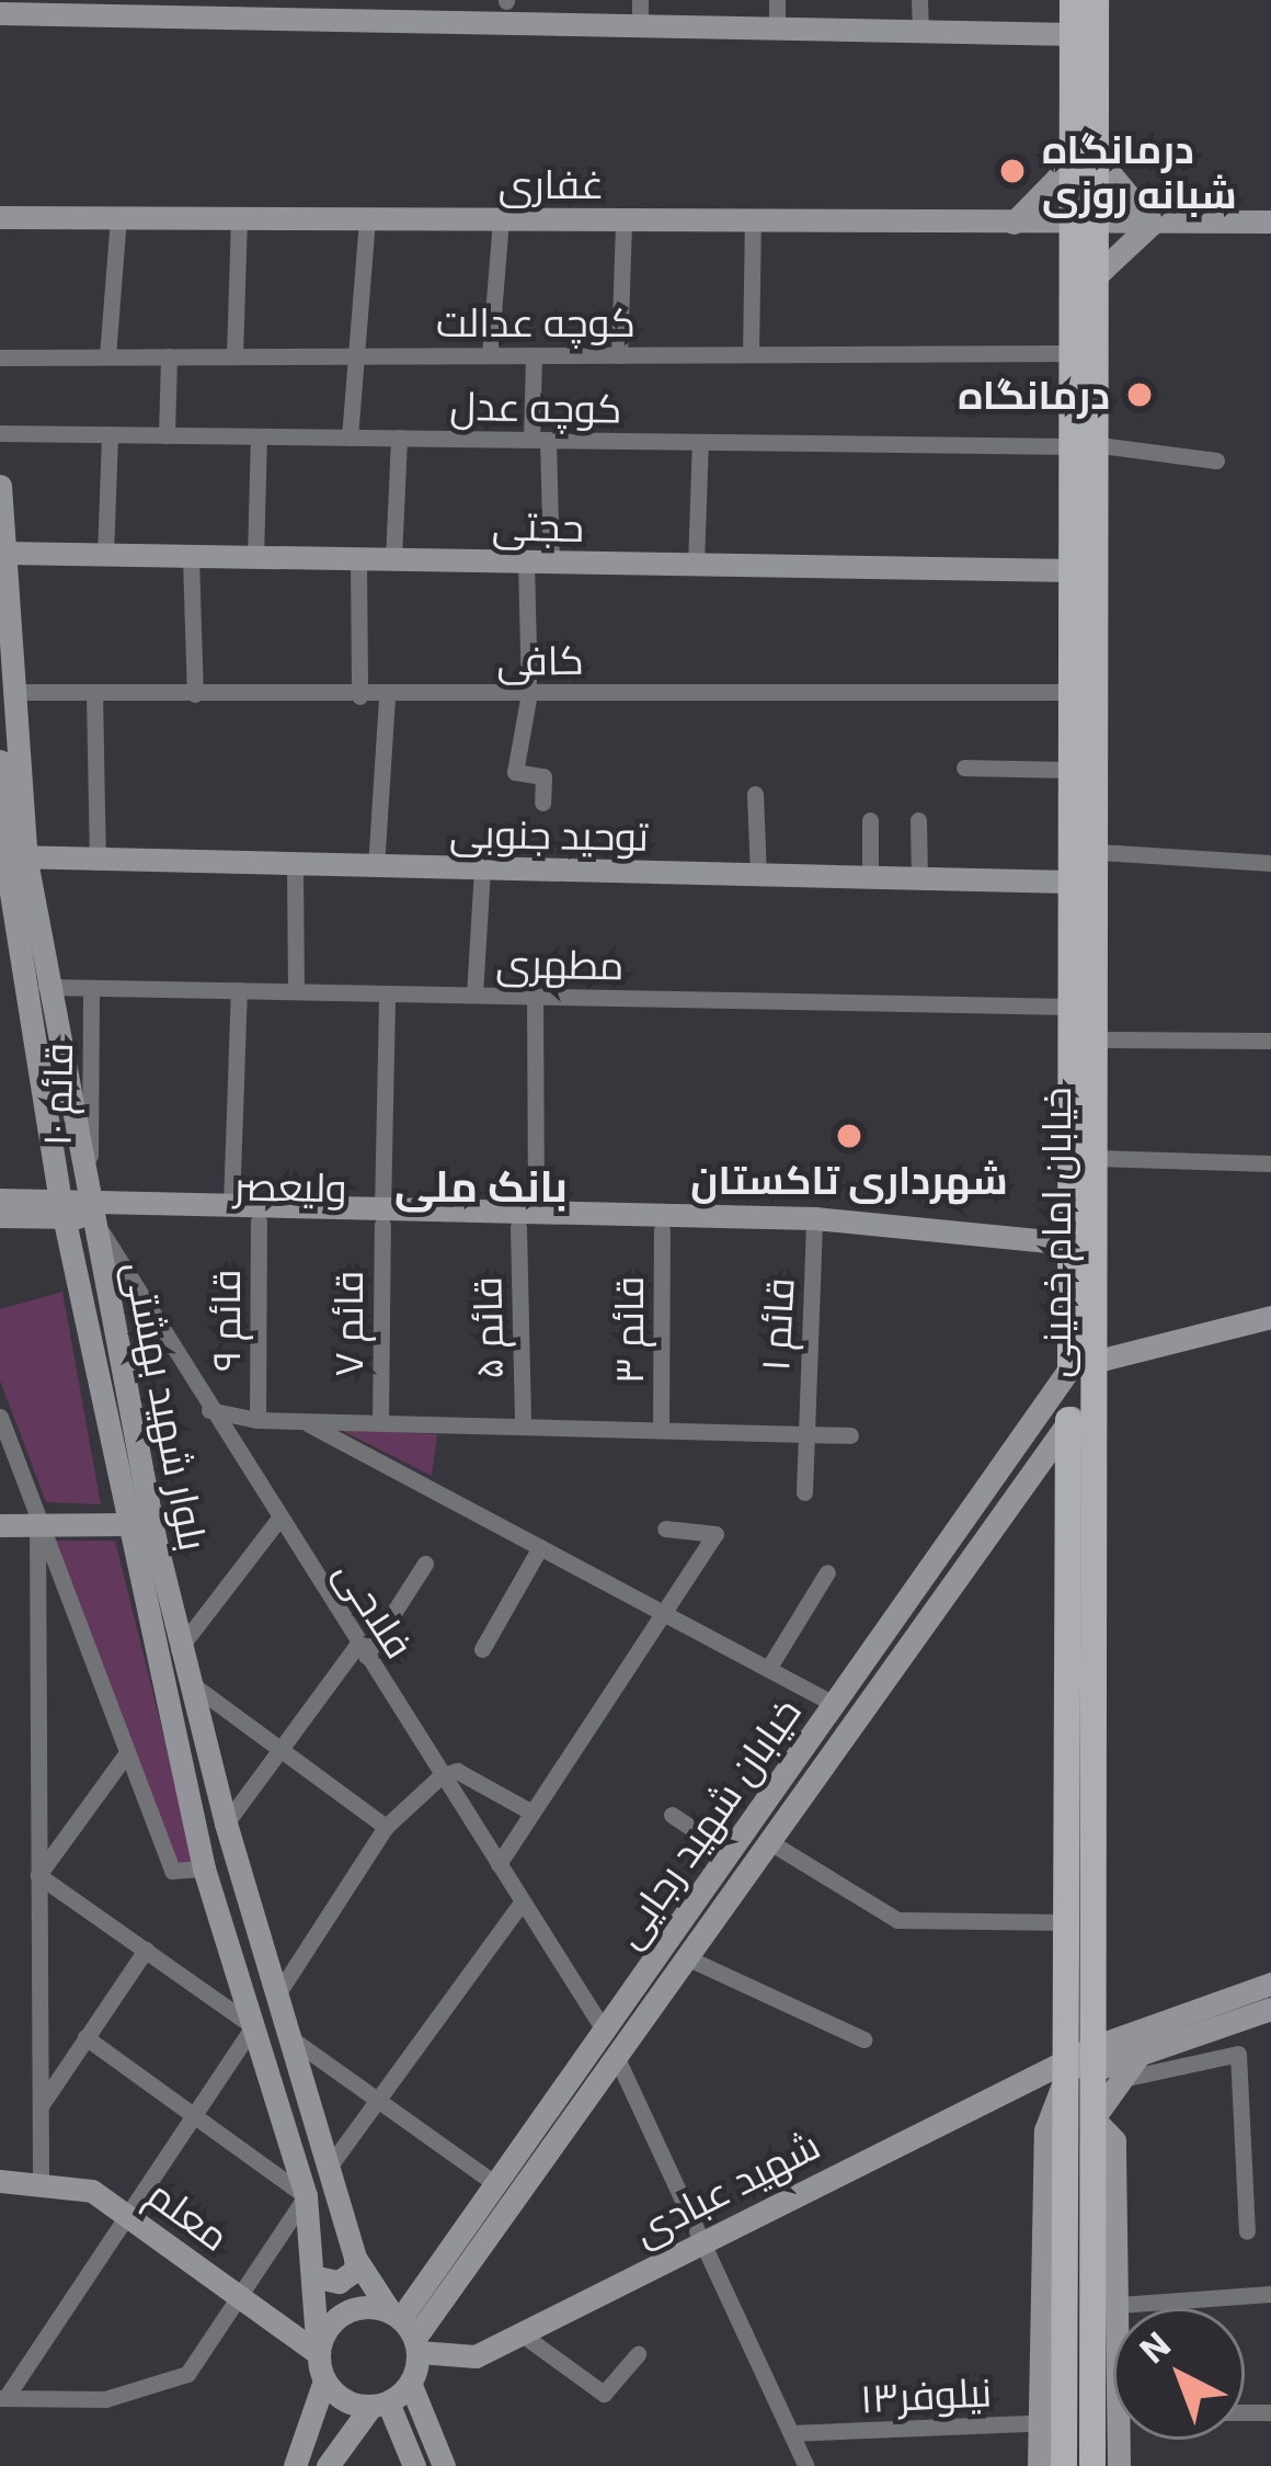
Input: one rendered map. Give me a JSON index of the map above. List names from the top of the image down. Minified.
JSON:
{"streets":{"main road":["خیابان امام خمینی"],"street":["غفاری","کوچه عدالت","کوچه عدل","حجتی","کافی","توحید جنوبی","مطهری","قائم ۱۰","ولیعصر","قائم ۹","قائم ۷","قائم ۱","قائم ۵","قائم ۳","بلوار شهید بهشتی","فلاحی","خیابان شهید رجایی","شهید عبادی","معلم","نیلوفر۱۳"]},"crossings":[["غفاری","خیابان امام خمینی"],["کوچه عدالت","خیابان امام خمینی"],["کوچه عدل","خیابان امام خمینی"],["حجتی","خیابان امام خمینی"],["حجتی","بلوار شهید بهشتی"],["کافی","خیابان امام خمینی"],["کافی","بلوار شهید بهشتی"],["توحید جنوبی","خیابان امام خمینی"],["توحید جنوبی","بلوار شهید بهشتی"],["مطهری","قائم ۱۰"],["مطهری","خیابان امام خمینی"],["مطهری","قائم ۷"],["مطهری","قائم ۵"],["مطهری","بلوار شهید بهشتی"],["قائم ۱۰","ولیعصر"],["قائم ۱۰","بلوار شهید بهشتی"],["قائم ۱۰","فلاحی"],["ولیعصر","قائم ۹"],["ولیعصر","قائم ۷"],["ولیعصر","بلوار شهید بهشتی"],["ولیعصر","فلاحی"],["خیابان امام خمینی","خیابان شهید رجایی"],["خیابان امام خمینی","شهید عبادی"],["خیابان امام خمینی","نیلوفر۱۳"],["بلوار شهید بهشتی","فلاحی"],["بلوار شهید بهشتی","خیابان شهید رجایی"],["بلوار شهید بهشتی","شهید عبادی"],["بلوار شهید بهشتی","معلم"],["فلاحی","خیابان شهید رجایی"],["خیابان شهید رجایی","شهید عبادی"],["خیابان شهید رجایی","معلم"],["شهید عبادی","معلم"]],"districts":["بانک ملی"],"places":["درمانگاه شبانه روزی","درمانگاه","شهرداری تاکستان"],"north":"top left"}
